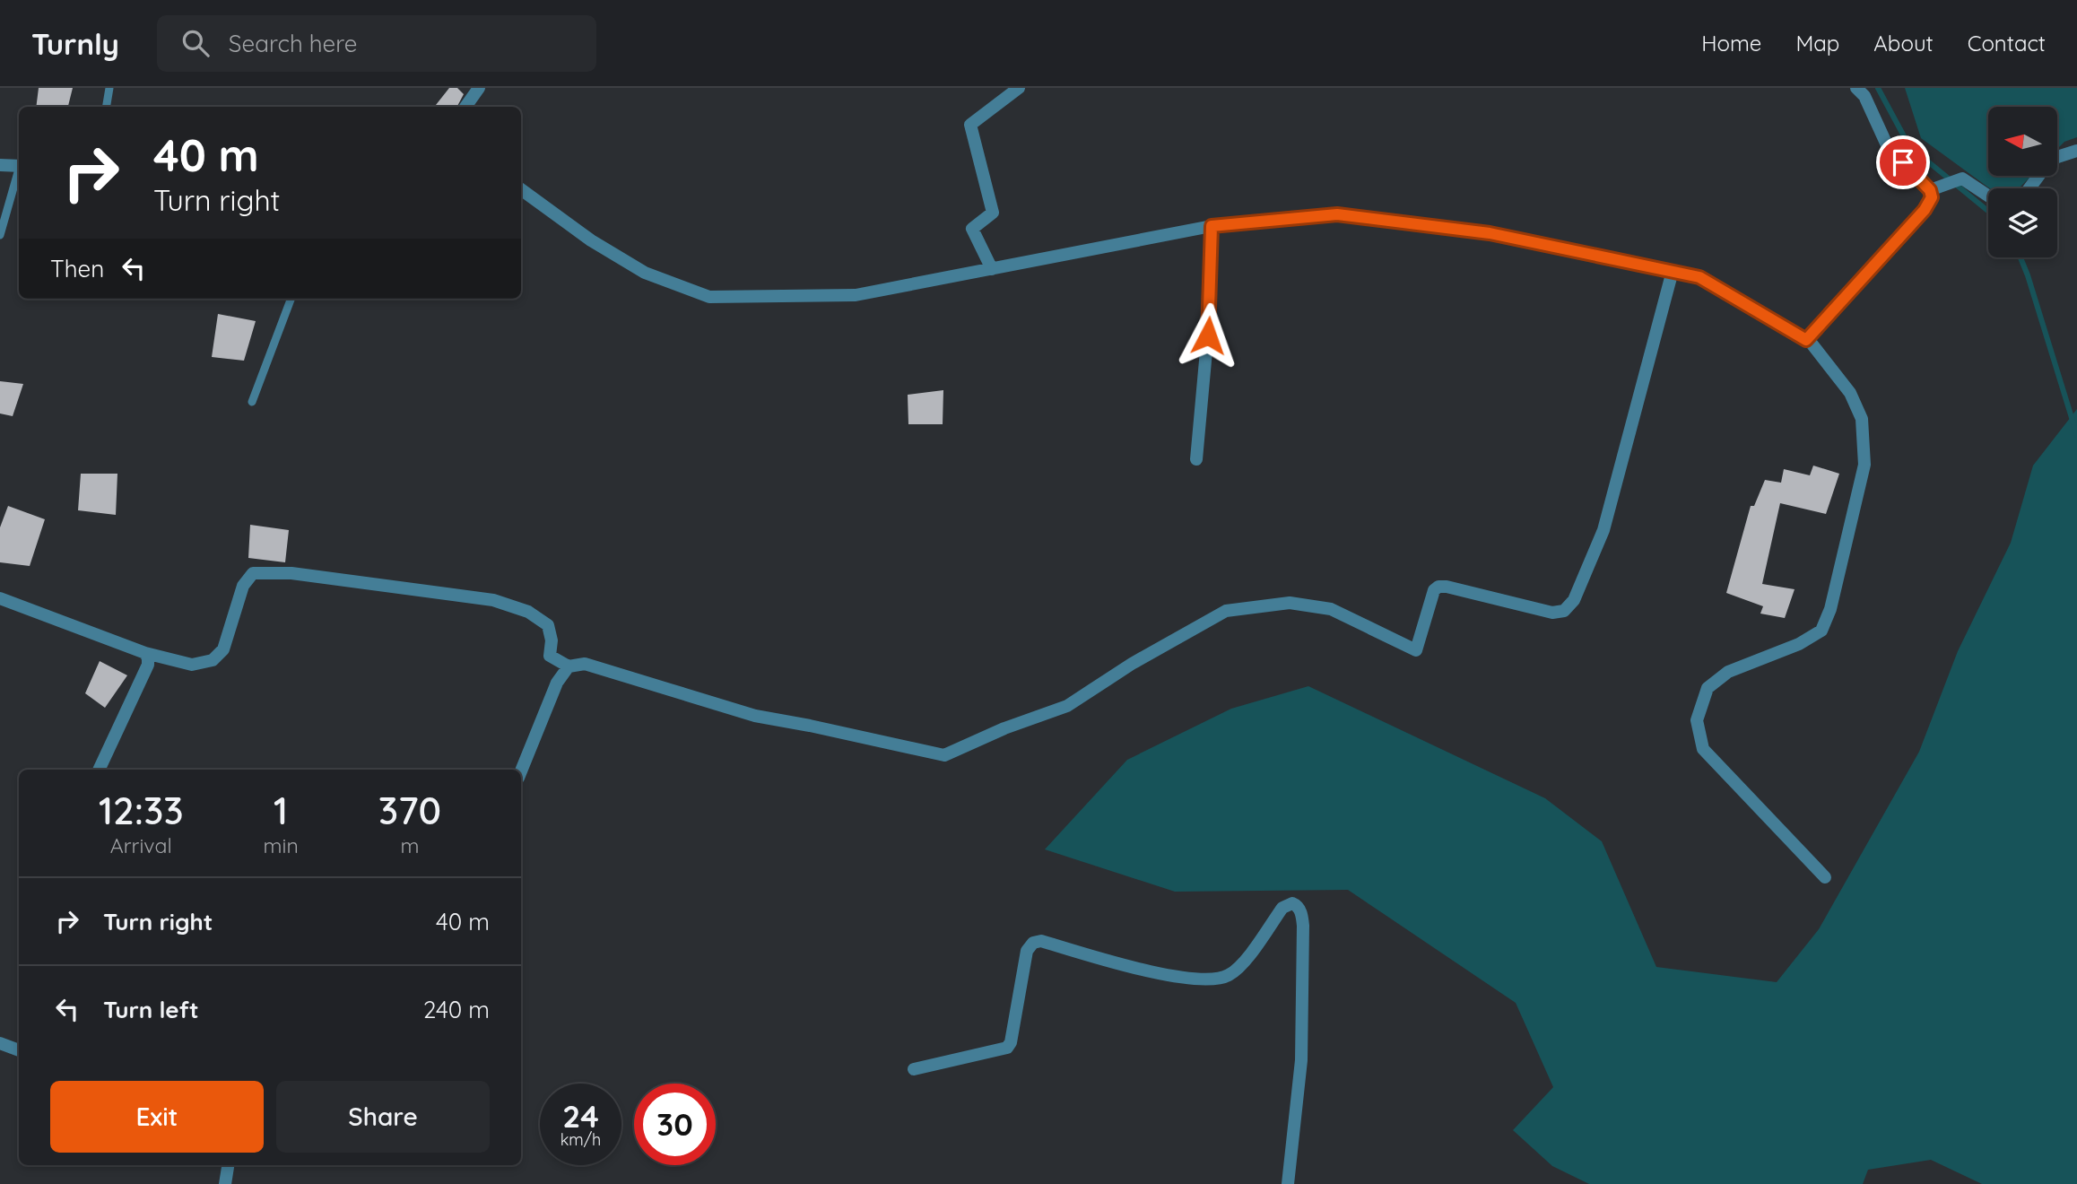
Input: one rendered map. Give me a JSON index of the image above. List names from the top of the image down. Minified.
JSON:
{"north":"left","page":{"header":"Turnly","search":"Search here","nav":["Home","Map","About","Contact"],"turn":["40 m","Turn right"],"then":"Then","eta":["12:33","Arrival","1","min","370","m"],"list":[{"name":"Turn right","value":"40 m"},{"name":"Turn left","value":"240 m"}],"buttons":["Exit","Share"],"speed":"24 km/h","limit":"30"}}
